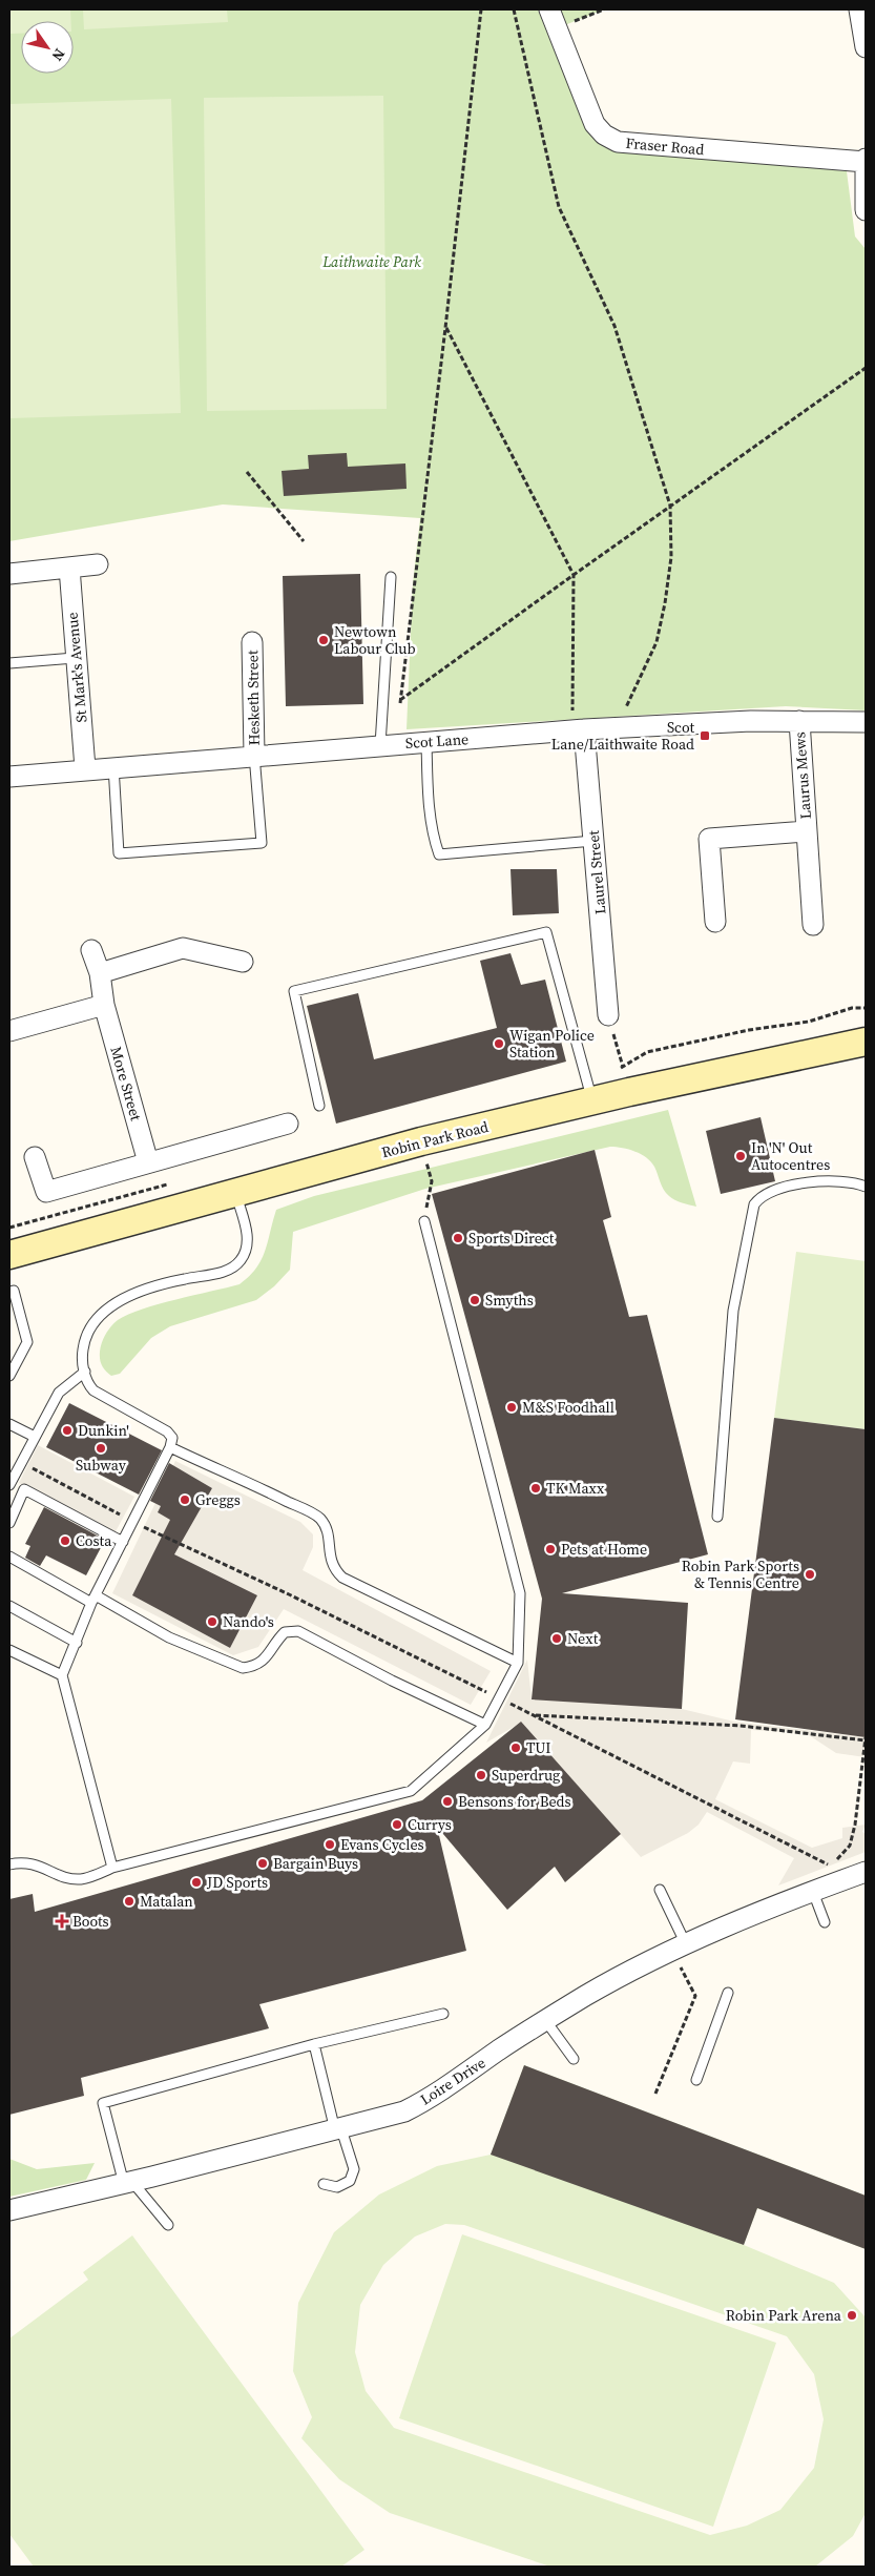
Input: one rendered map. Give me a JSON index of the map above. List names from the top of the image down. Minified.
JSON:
{"streets":{"street":["Fraser Road","St Mark's Avenue","Hesketh Street","Scot Lane","Laurus Mews","Laurel Street","More Street","Robin Park Road","Loire Drive"]},"crossings":[["St Mark's Avenue","Scot Lane"],["Hesketh Street","Scot Lane"],["Scot Lane","Laurus Mews"],["Scot Lane","Laurel Street"]],"parks":["Laithwaite Park"],"places":{"other":["Newtown Labour Club","Wigan Police Station","In 'N' Out Autocentres","Sports Direct","Smyths","M&S Foodhall","Dunkin'","Subway","TK Maxx","Greggs","Costa","Pets at Home","Robin Park Sports & Tennis Centre","Nando's","Next","TUI","Superdrug","Bensons for Beds","Currys","Evans Cycles","Bargain Buys","JD Sports","Matalan","Robin Park Arena"],"transit":["Scot Lane/Laithwaite Road"],"health":["Boots"]},"north":"bottom right"}
